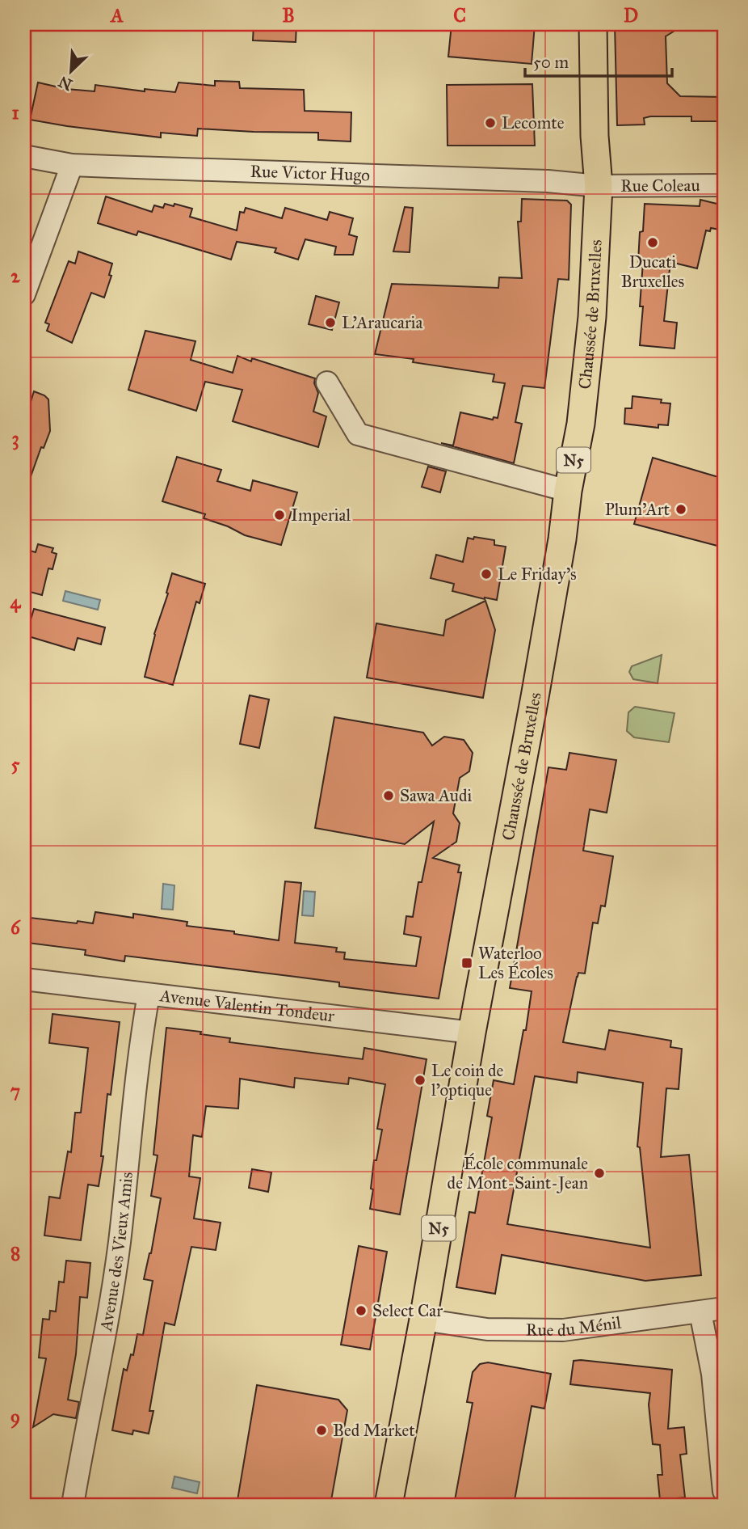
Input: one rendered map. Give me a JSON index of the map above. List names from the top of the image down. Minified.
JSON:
{"streets":{"main road":["Chaussée de Bruxelles","N5"],"street":["Rue Victor Hugo","Rue Coleau","Avenue Valentin Tondeur","Avenue des Vieux Amis","Rue du Ménil"]},"crossings":[["Rue Victor Hugo","Rue Coleau"],["Rue Victor Hugo","Chaussée de Bruxelles"],["Rue Coleau","Chaussée de Bruxelles"],["Chaussée de Bruxelles","Avenue Valentin Tondeur"],["Chaussée de Bruxelles","Rue du Ménil"],["Avenue Valentin Tondeur","Avenue des Vieux Amis"]],"places":{"other":["Lecomte","Ducati Bruxelles","L'Araucaria","Plum'Art","Imperial","Le Friday's","Sawa Audi","Le coin de l'optique","École communale de Mont-Saint-Jean","Select Car","Bed Market"],"transit":["Waterloo Les Écoles"]},"scale_bar":"50 m","north":"bottom left","grid":{"columns":["A","B","C","D"],"rows":["1","2","3","4","5","6","7","8","9"]}}
